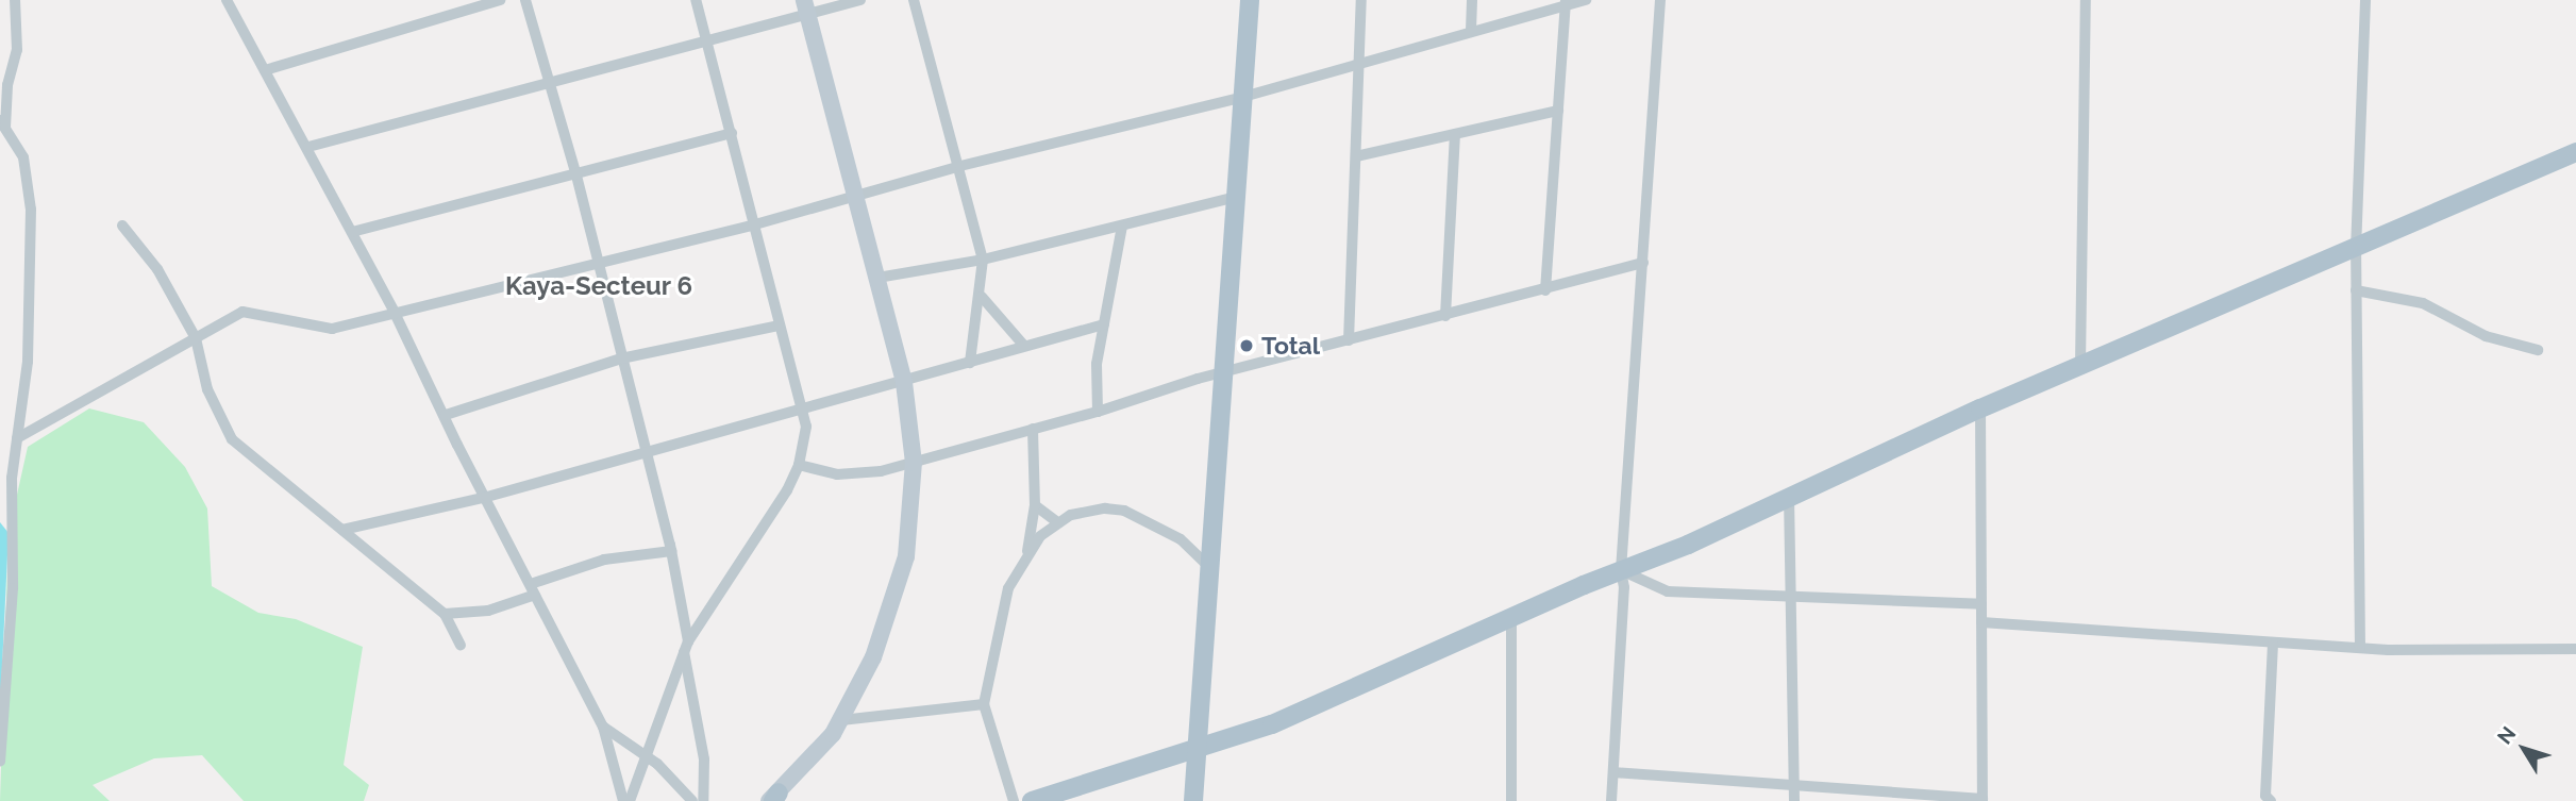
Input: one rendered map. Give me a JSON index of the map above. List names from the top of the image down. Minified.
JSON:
{"districts":["Kaya-Secteur 6"],"places":["Total"],"north":"top left"}
